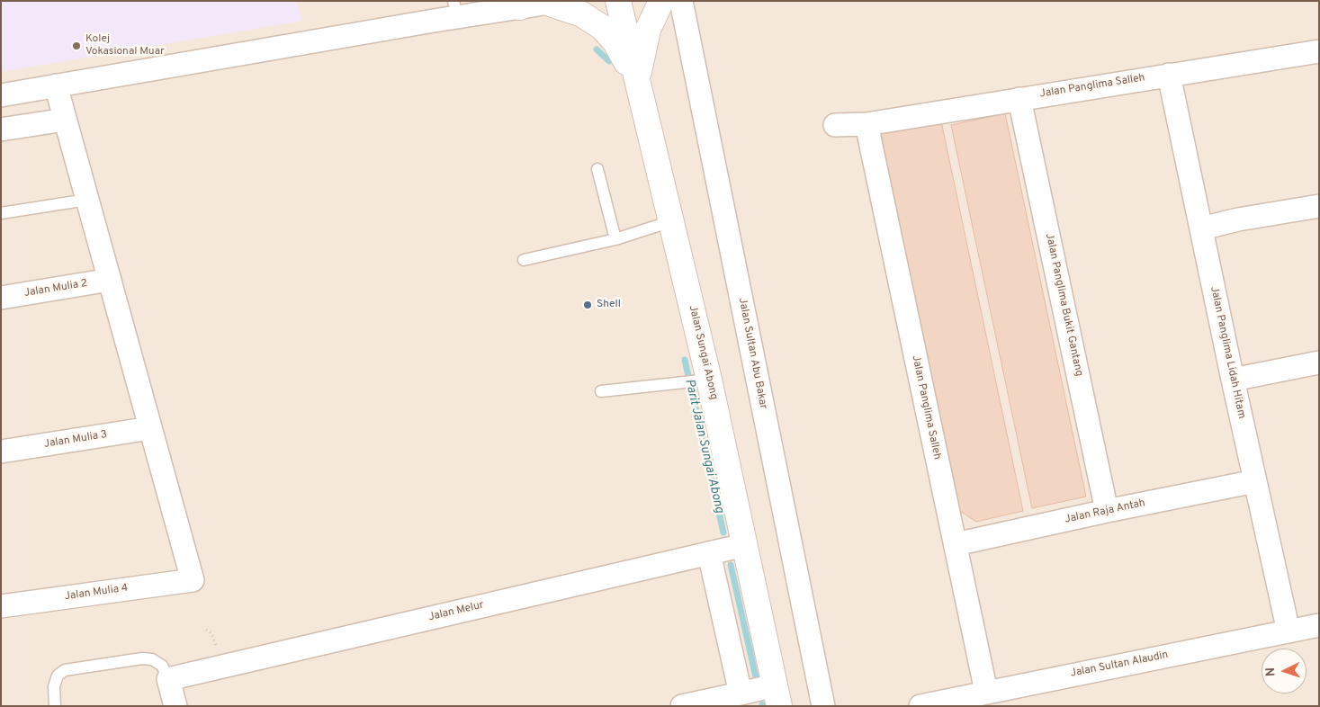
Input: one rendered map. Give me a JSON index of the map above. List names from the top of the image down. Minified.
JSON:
{"streets":{"street":["Jalan Panglima Salleh","Jalan Mulia 2","Jalan Panglima Bukit Gantang","Jalan Sungai Abong","Jalan Panglima Lidah Hitam","Jalan Sultan Abu Bakar","Jalan Mulia 3","Jalan Raja Antah","Jalan Mulia 4","Jalan Melur","Jalan Sultan Alaudin"]},"crossings":[["Jalan Panglima Salleh","Jalan Panglima Bukit Gantang"],["Jalan Panglima Salleh","Jalan Panglima Lidah Hitam"],["Jalan Panglima Salleh","Jalan Raja Antah"],["Jalan Panglima Salleh","Jalan Sultan Alaudin"],["Jalan Panglima Bukit Gantang","Jalan Raja Antah"],["Jalan Sungai Abong","Jalan Melur"],["Jalan Panglima Lidah Hitam","Jalan Raja Antah"],["Jalan Panglima Lidah Hitam","Jalan Sultan Alaudin"],["Jalan Mulia 3","Jalan Mulia 4"]],"water":["Parit Jalan Sungai Abong"],"places":["Kolej Vokasional Muar","Shell"],"north":"left"}
